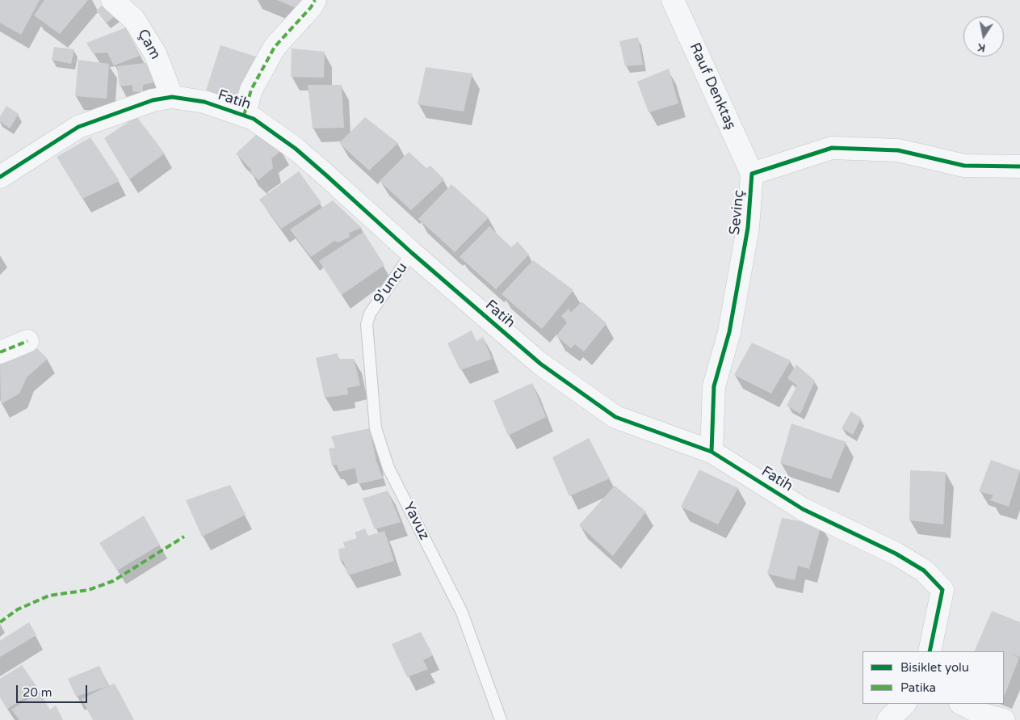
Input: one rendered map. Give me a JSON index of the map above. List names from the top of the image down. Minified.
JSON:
{"streets":{"street":["Çam","Rauf Denktaş","Fatih","Sevinç"],"lane":["9'uncu","Yavuz"]},"crossings":[["Çam","Fatih"],["Rauf Denktaş","Sevinç"],["Fatih","Sevinç"],["Fatih","9'uncu"],["9'uncu","Yavuz"]],"legend":["Bisiklet yolu","Patika"],"scale_bar":"20 m","north":"bottom"}
